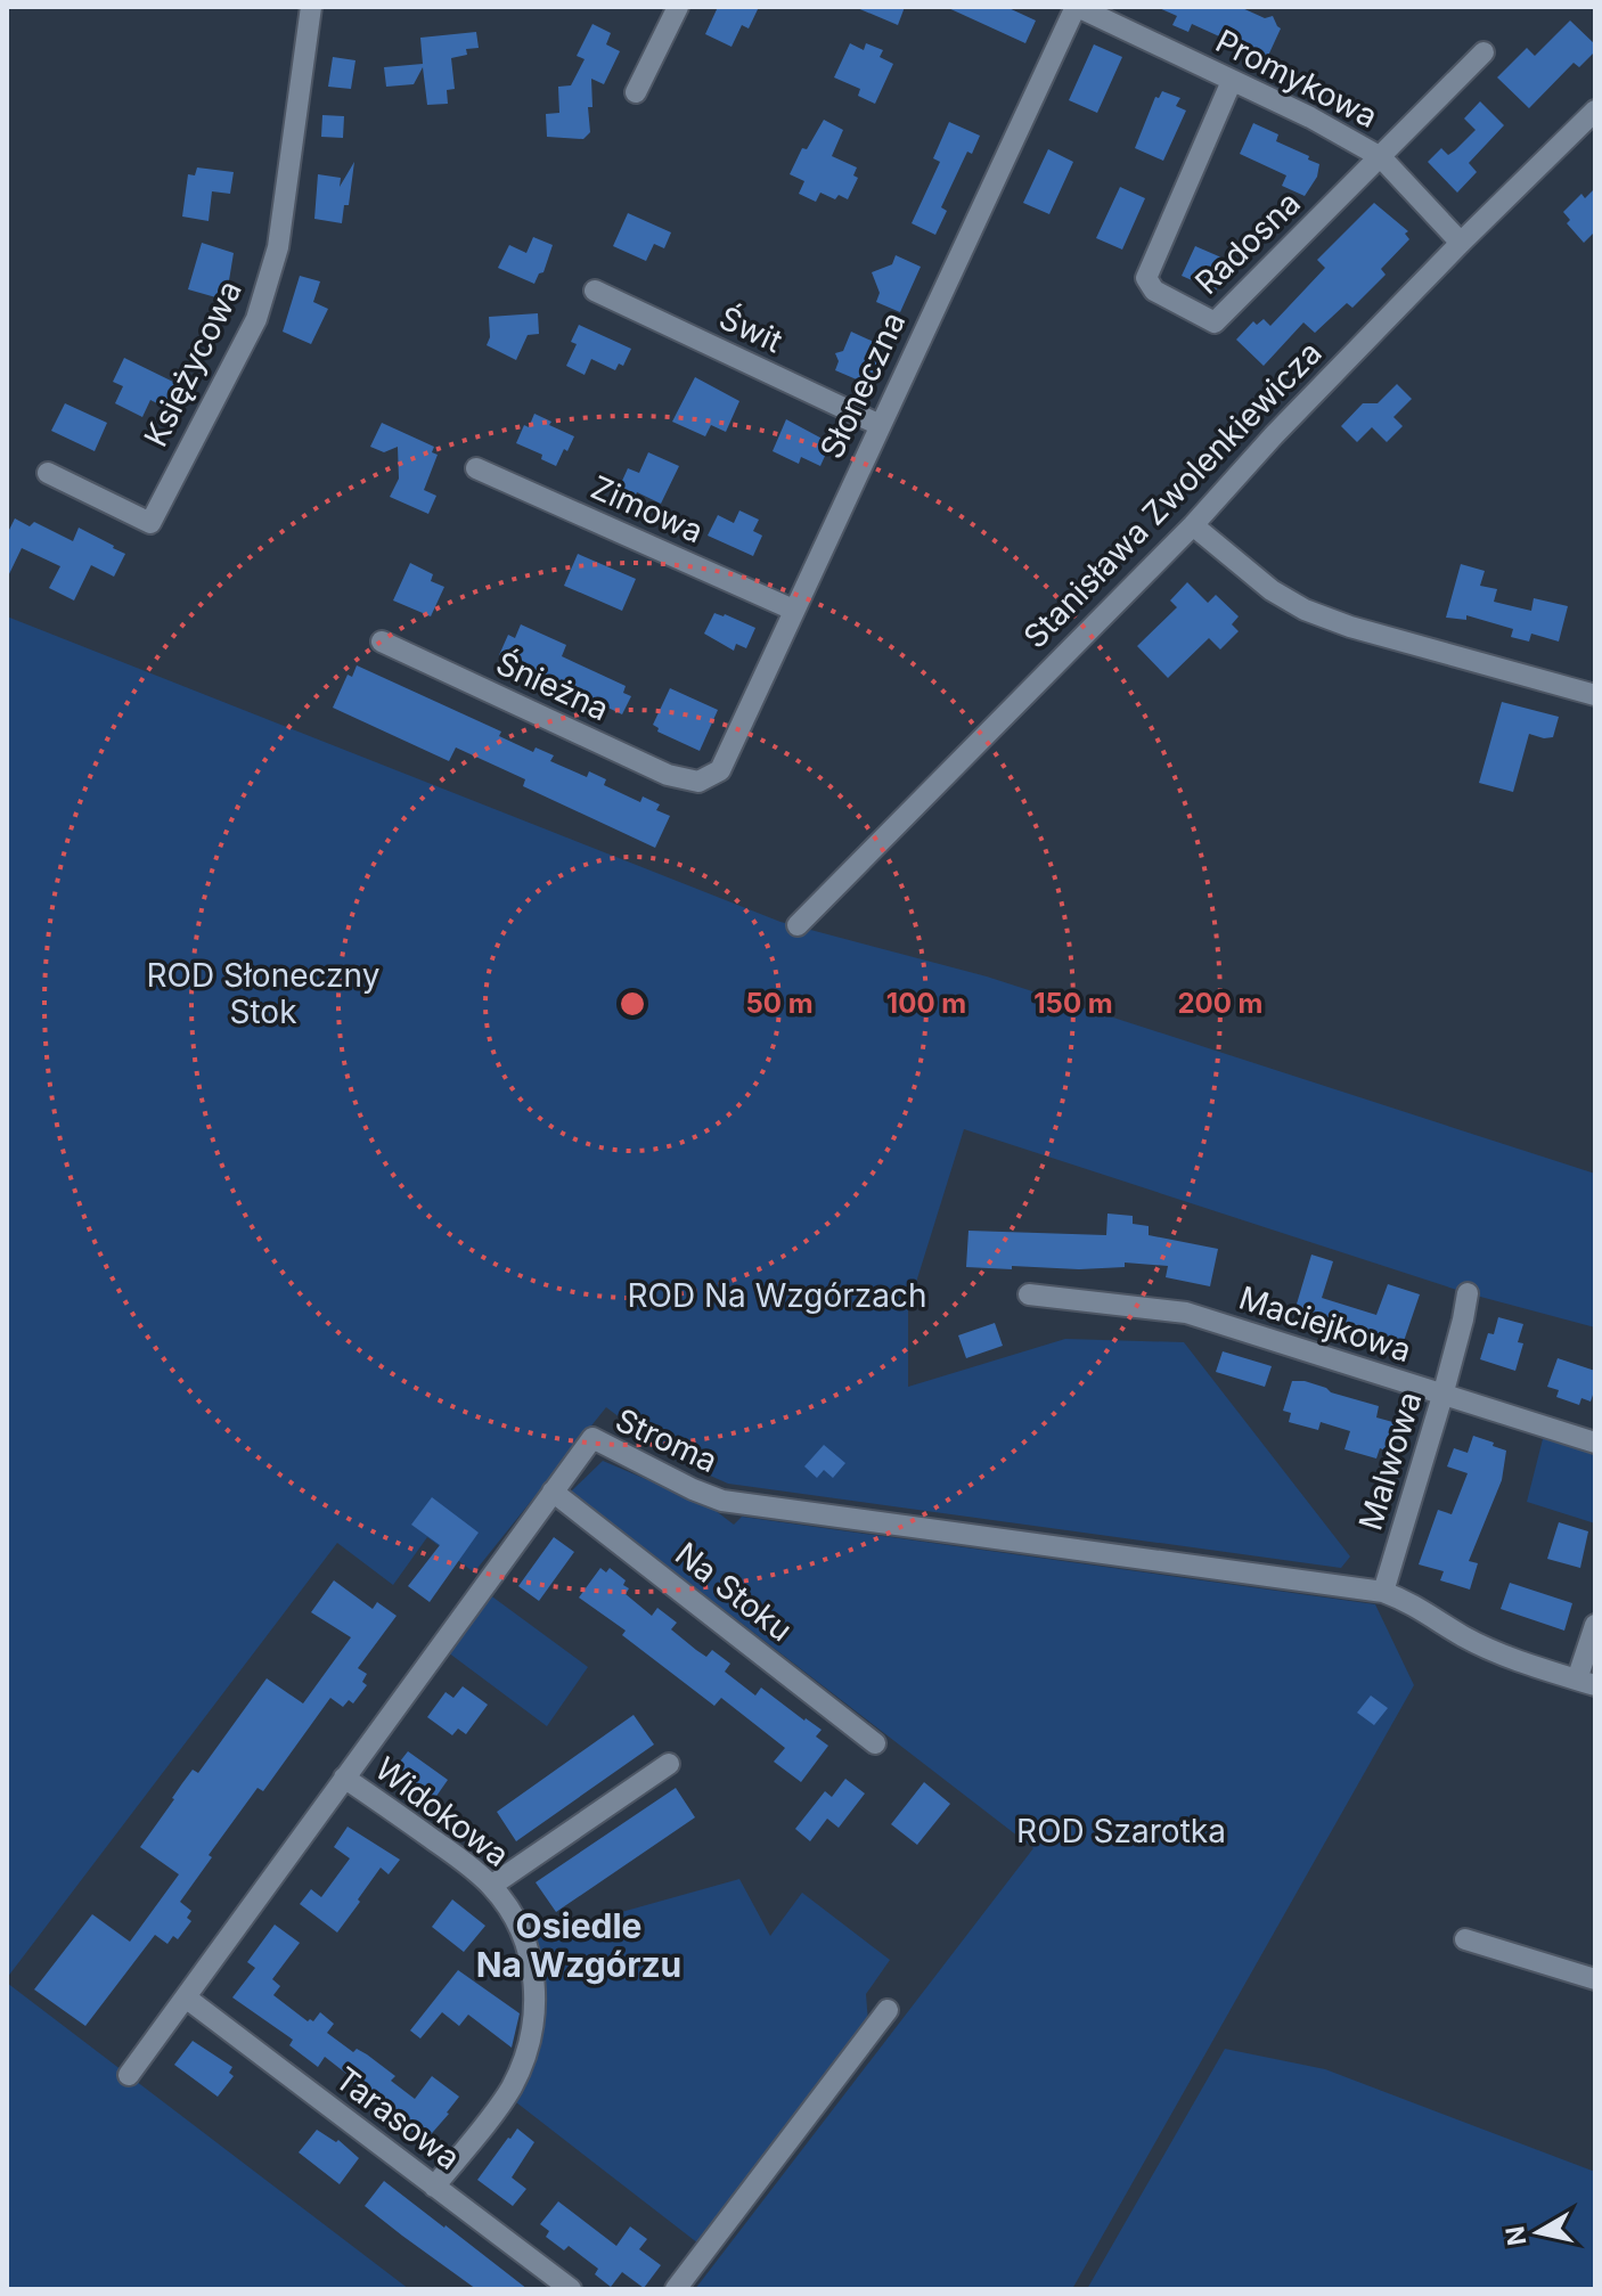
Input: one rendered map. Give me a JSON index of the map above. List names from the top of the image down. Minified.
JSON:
{"streets":{"street":["Promykowa","Radosna","Świt","Księżycowa","Słoneczna","Stanisława Zwolenkiewicza","Zimowa","Śnieżna","Maciejkowa","Stroma","Malwowa","Na Stoku","Widokowa","Tarasowa"]},"crossings":[["Promykowa","Radosna"],["Promykowa","Słoneczna"],["Promykowa","Stanisława Zwolenkiewicza"],["Świt","Słoneczna"],["Słoneczna","Zimowa"],["Słoneczna","Śnieżna"],["Maciejkowa","Malwowa"],["Stroma","Malwowa"],["Stroma","Na Stoku"],["Stroma","Widokowa"],["Stroma","Tarasowa"],["Widokowa","Tarasowa"]],"districts":["Osiedle Na Wzgórzu"],"parks":["ROD Słoneczny Stok","ROD Na Wzgórzach","ROD Szarotka"],"north":"left","rings":["50 m","100 m","150 m","200 m"]}
